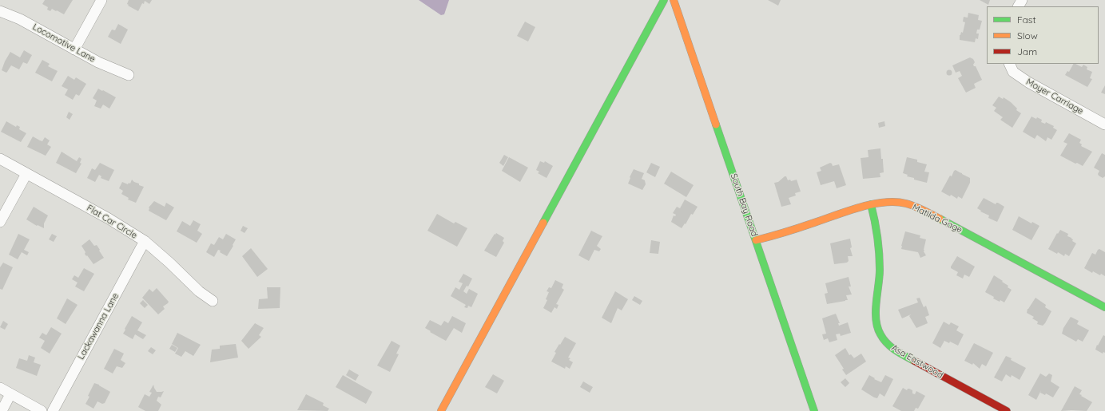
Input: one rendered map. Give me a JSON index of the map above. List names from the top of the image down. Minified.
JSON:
{"streets":{"street":["Locomotive Lane","Moyer Carriage","South Bay Road","Matilda Gage","Flat Car Circle","Lackawanna Lane","Asa Eastwood"]},"crossings":[["South Bay Road","Matilda Gage"],["Matilda Gage","Asa Eastwood"],["Flat Car Circle","Lackawanna Lane"]],"legend":["Fast","Slow","Jam"]}
